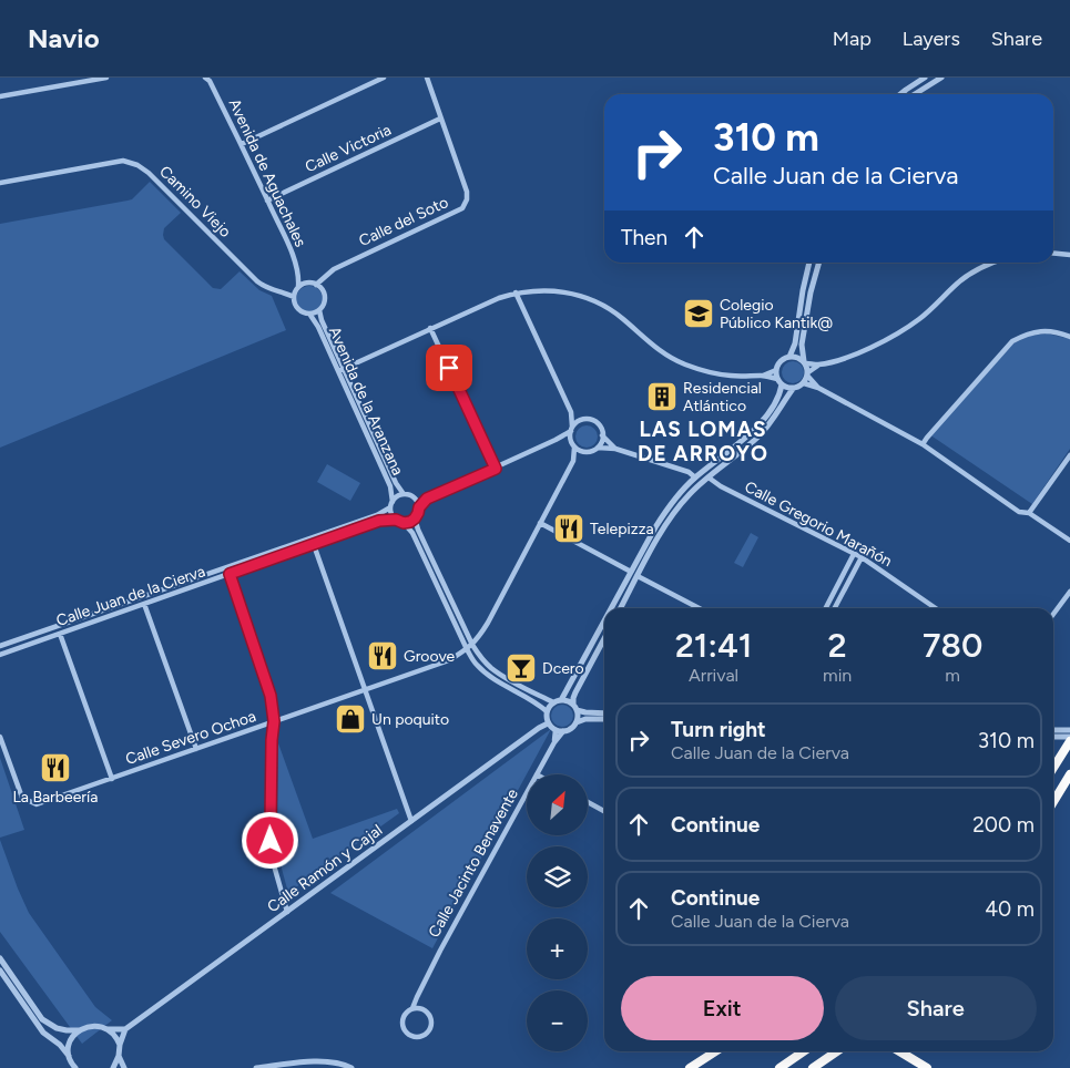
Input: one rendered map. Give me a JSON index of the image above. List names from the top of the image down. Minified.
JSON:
{"streets":{"street":["Calle Victoria","Avenida de Aguachales","Camino Viejo","Calle del Soto","Avenida de la Aranzana","Calle Gregorio Marañón","Calle Juan de la Cierva","Calle Severo Ochoa","Calle Jacinto Benavente","Calle Ramón y Cajal"]},"crossings":[["Calle Victoria","Avenida de Aguachales"],["Calle Victoria","Calle del Soto"],["Avenida de Aguachales","Camino Viejo"],["Avenida de Aguachales","Calle del Soto"],["Avenida de Aguachales","Avenida de la Aranzana"],["Camino Viejo","Calle del Soto"],["Camino Viejo","Avenida de la Aranzana"],["Calle del Soto","Avenida de la Aranzana"],["Avenida de la Aranzana","Calle Juan de la Cierva"],["Calle Jacinto Benavente","Calle Ramón y Cajal"]],"districts":["LAS LOMAS DE ARROYO"],"places":{"school or university":["Colegio Público Kantik@"],"building":["Residencial Atlántico"],"restaurant":["Telepizza","Groove","La Barbeería"],"bar":["Dcero"],"shop":["Un poquito"]},"north":"top right","page":{"header":"Navio","nav":["Map","Layers","Share"],"turn":["310 m","Calle Juan de la Cierva"],"then":"Then","eta":["21:41","Arrival","2","min","780","m"],"list":[{"name":"Turn right","note":"Calle Juan de la Cierva","value":"310 m"},{"name":"Continue","value":"200 m"},{"name":"Continue","note":"Calle Juan de la Cierva","value":"40 m"}],"map_buttons":["+","−"],"buttons":["Exit","Share"]}}
